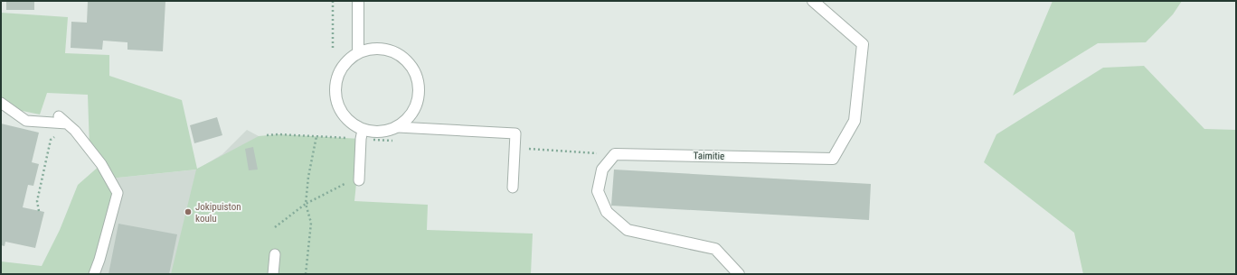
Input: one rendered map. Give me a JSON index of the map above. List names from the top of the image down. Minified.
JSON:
{"streets":{"street":["Taimitie"]},"places":["Jokipuiston koulu"]}
